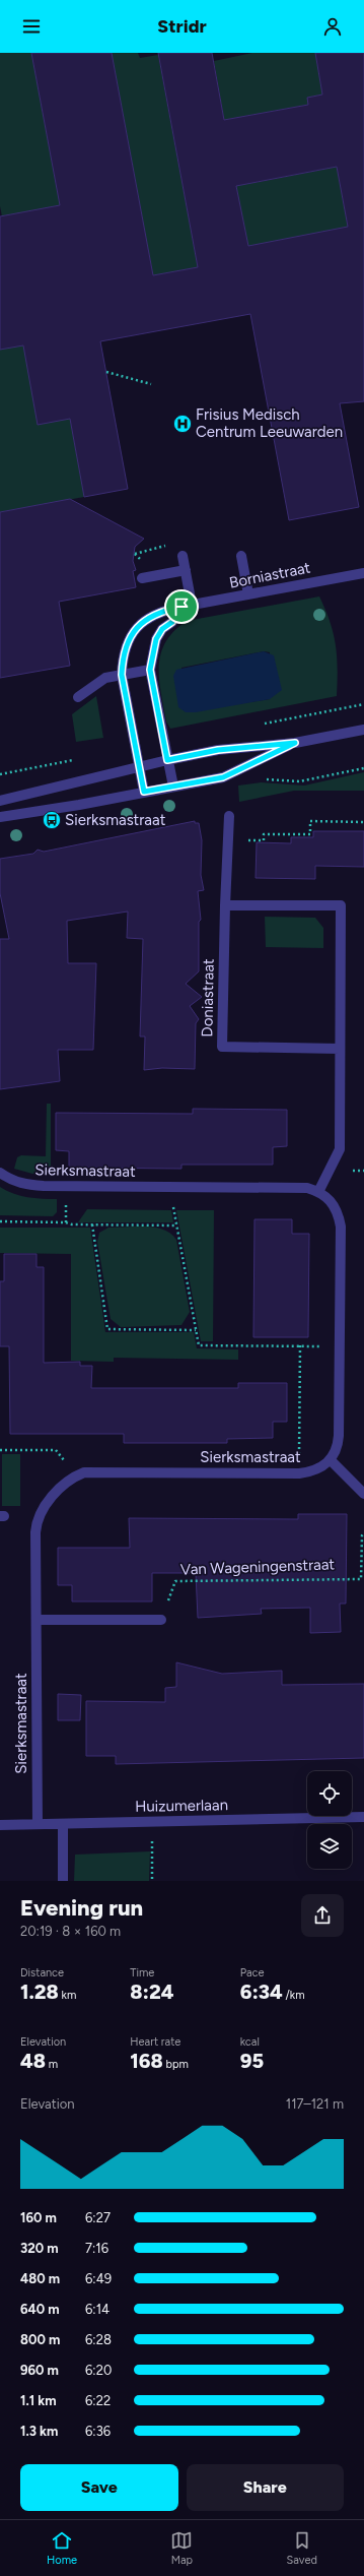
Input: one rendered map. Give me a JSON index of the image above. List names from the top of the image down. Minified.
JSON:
{"streets":{"street":["Borniastraat","Doniastraat","Sierksmastraat","Huizumerlaan"],"path":["Van Wageningenstraat"]},"crossings":[["Sierksmastraat","Huizumerlaan"]],"places":{"hospital":["Frisius Medisch Centrum Leeuwarden"],"bus stop":["Sierksmastraat"]},"page":{"header":"Stridr","heading":["Evening run","20:19 · 8 × 160 m"],"stats":[["Distance","1.28 km"],["Time","8:24"],["Pace","6:34 /km"],["Elevation","48 m"],["Heart rate","168 bpm"],["kcal","95"]],"chart":["Elevation","117–121 m"],"list":[{"name":"160 m","note":"6:27"},{"name":"320 m","note":"7:16"},{"name":"480 m","note":"6:49"},{"name":"640 m","note":"6:14"},{"name":"800 m","note":"6:28"},{"name":"960 m","note":"6:20"},{"name":"1.1 km","note":"6:22"},{"name":"1.3 km","note":"6:36"}],"buttons":["Save","Share"],"tabs":["Home","Map","Saved"]}}
